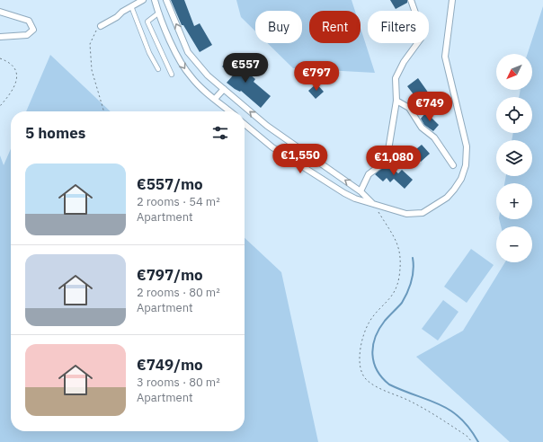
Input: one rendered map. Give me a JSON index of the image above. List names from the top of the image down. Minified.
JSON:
{"north":"bottom left","page":{"chip":["Buy","Rent","Filters"],"price":["€557","€797","€749","€1,550","€1,080"],"map_buttons":["+","−"],"heading":"5 homes","list":[{"name":"€557/mo","note":"2 rooms · 54 m² · Apartment"},{"name":"€797/mo","note":"2 rooms · 80 m² · Apartment"},{"name":"€749/mo","note":"3 rooms · 80 m² · Apartment"}]}}
